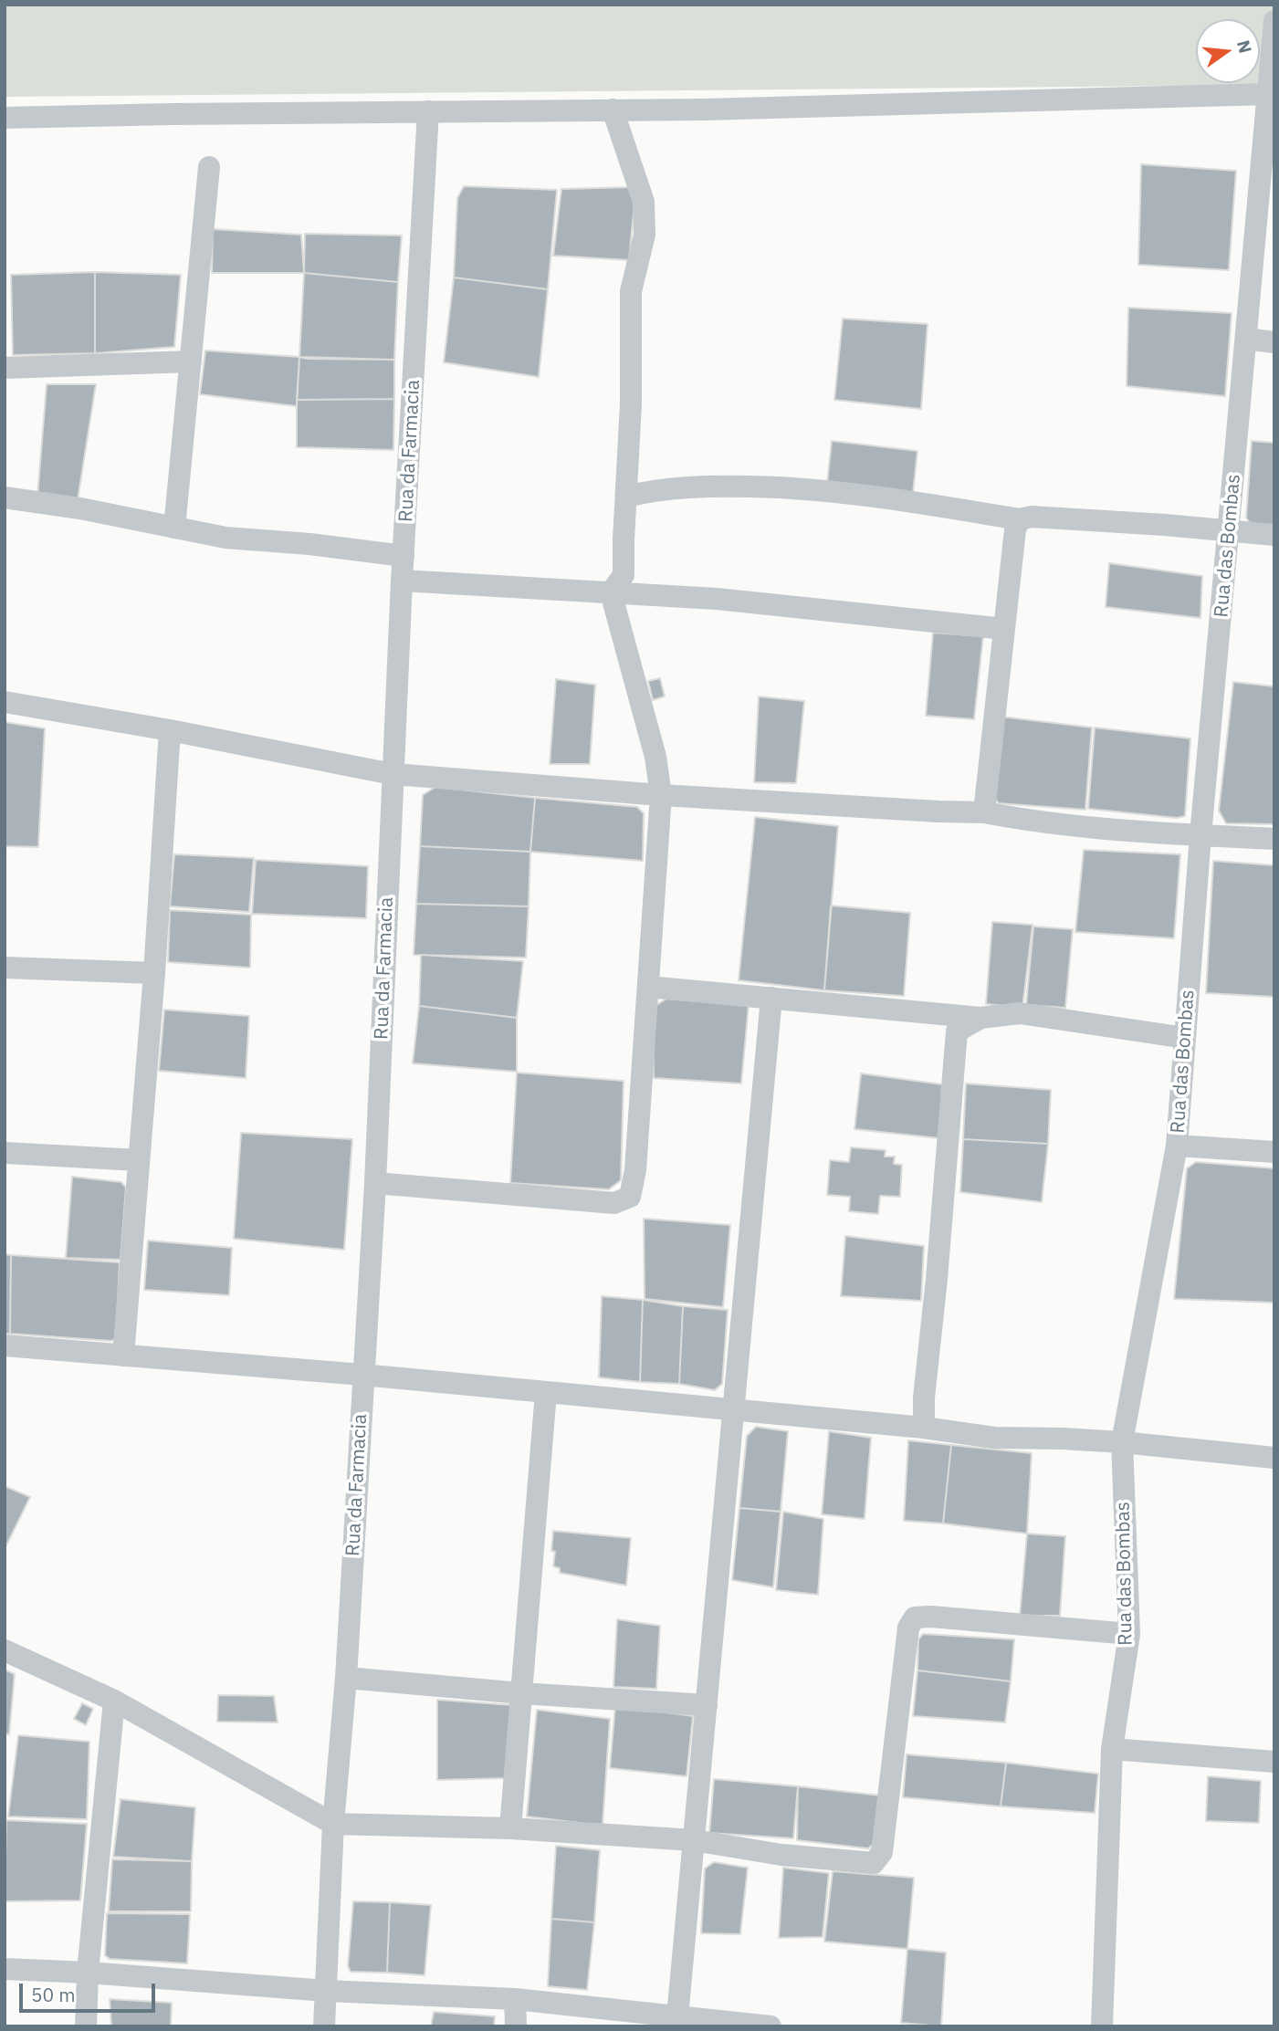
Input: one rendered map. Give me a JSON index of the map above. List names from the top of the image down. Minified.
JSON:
{"streets":{"street":["Rua da Farmacia","Rua das Bombas"]},"scale_bar":"50 m","north":"right"}
